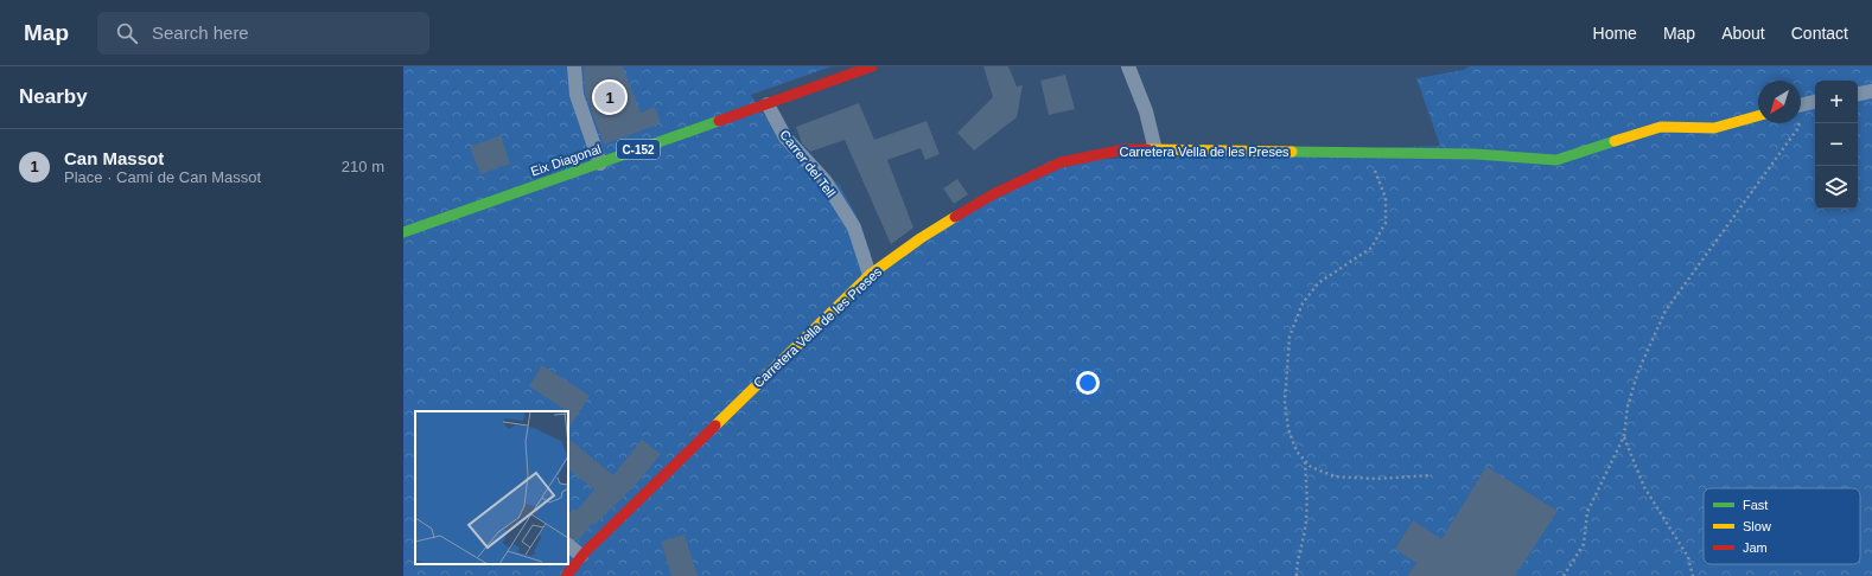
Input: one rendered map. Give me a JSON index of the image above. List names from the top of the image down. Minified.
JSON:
{"streets":{"street":["C-152","Carretera Vella de les Preses","Eix Diagonal","Carrer del Tell"]},"crossings":[["Carretera Vella de les Preses","Carrer del Tell"],["Eix Diagonal","Carrer del Tell"]],"legend":["Fast","Slow","Jam"],"north":"bottom left","page":{"header":"Map","search":"Search here","nav":["Home","Map","About","Contact"],"heading":"Nearby","pins":"1","map_buttons":["+","−"],"list":[{"mark":"1","name":"Can Massot","note":"Place · Camí de Can Massot","value":"210 m"}]}}
